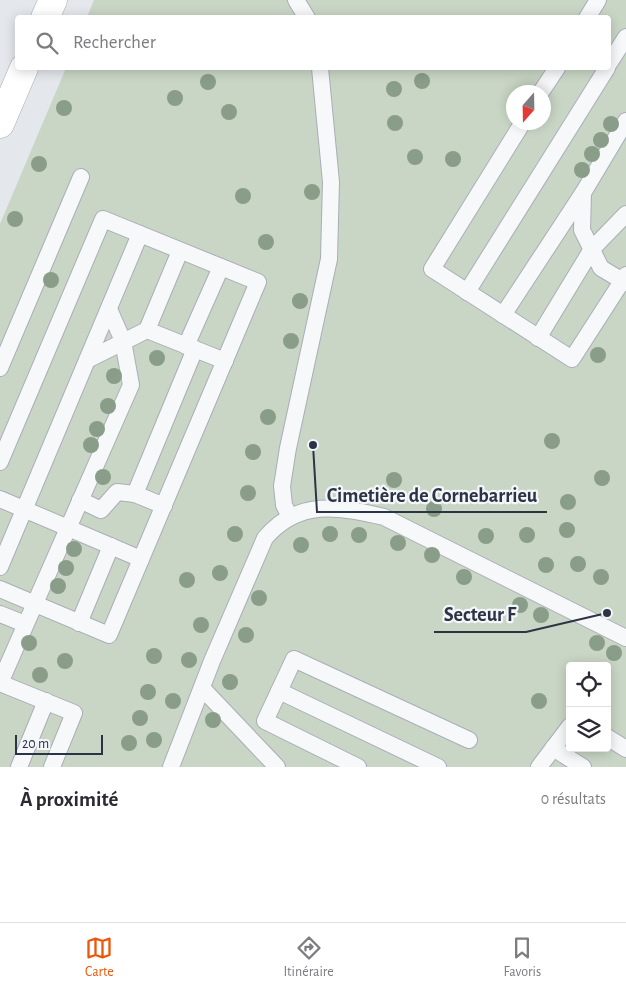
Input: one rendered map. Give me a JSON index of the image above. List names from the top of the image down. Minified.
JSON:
{"places":["Cimetière de Cornebarrieu","Secteur F"],"scale_bar":"20 m","north":"bottom","page":{"search":"Rechercher","scale":"20 m","heading":["À proximité","0 résultats"],"nav":["Carte","Itinéraire","Favoris"]}}
